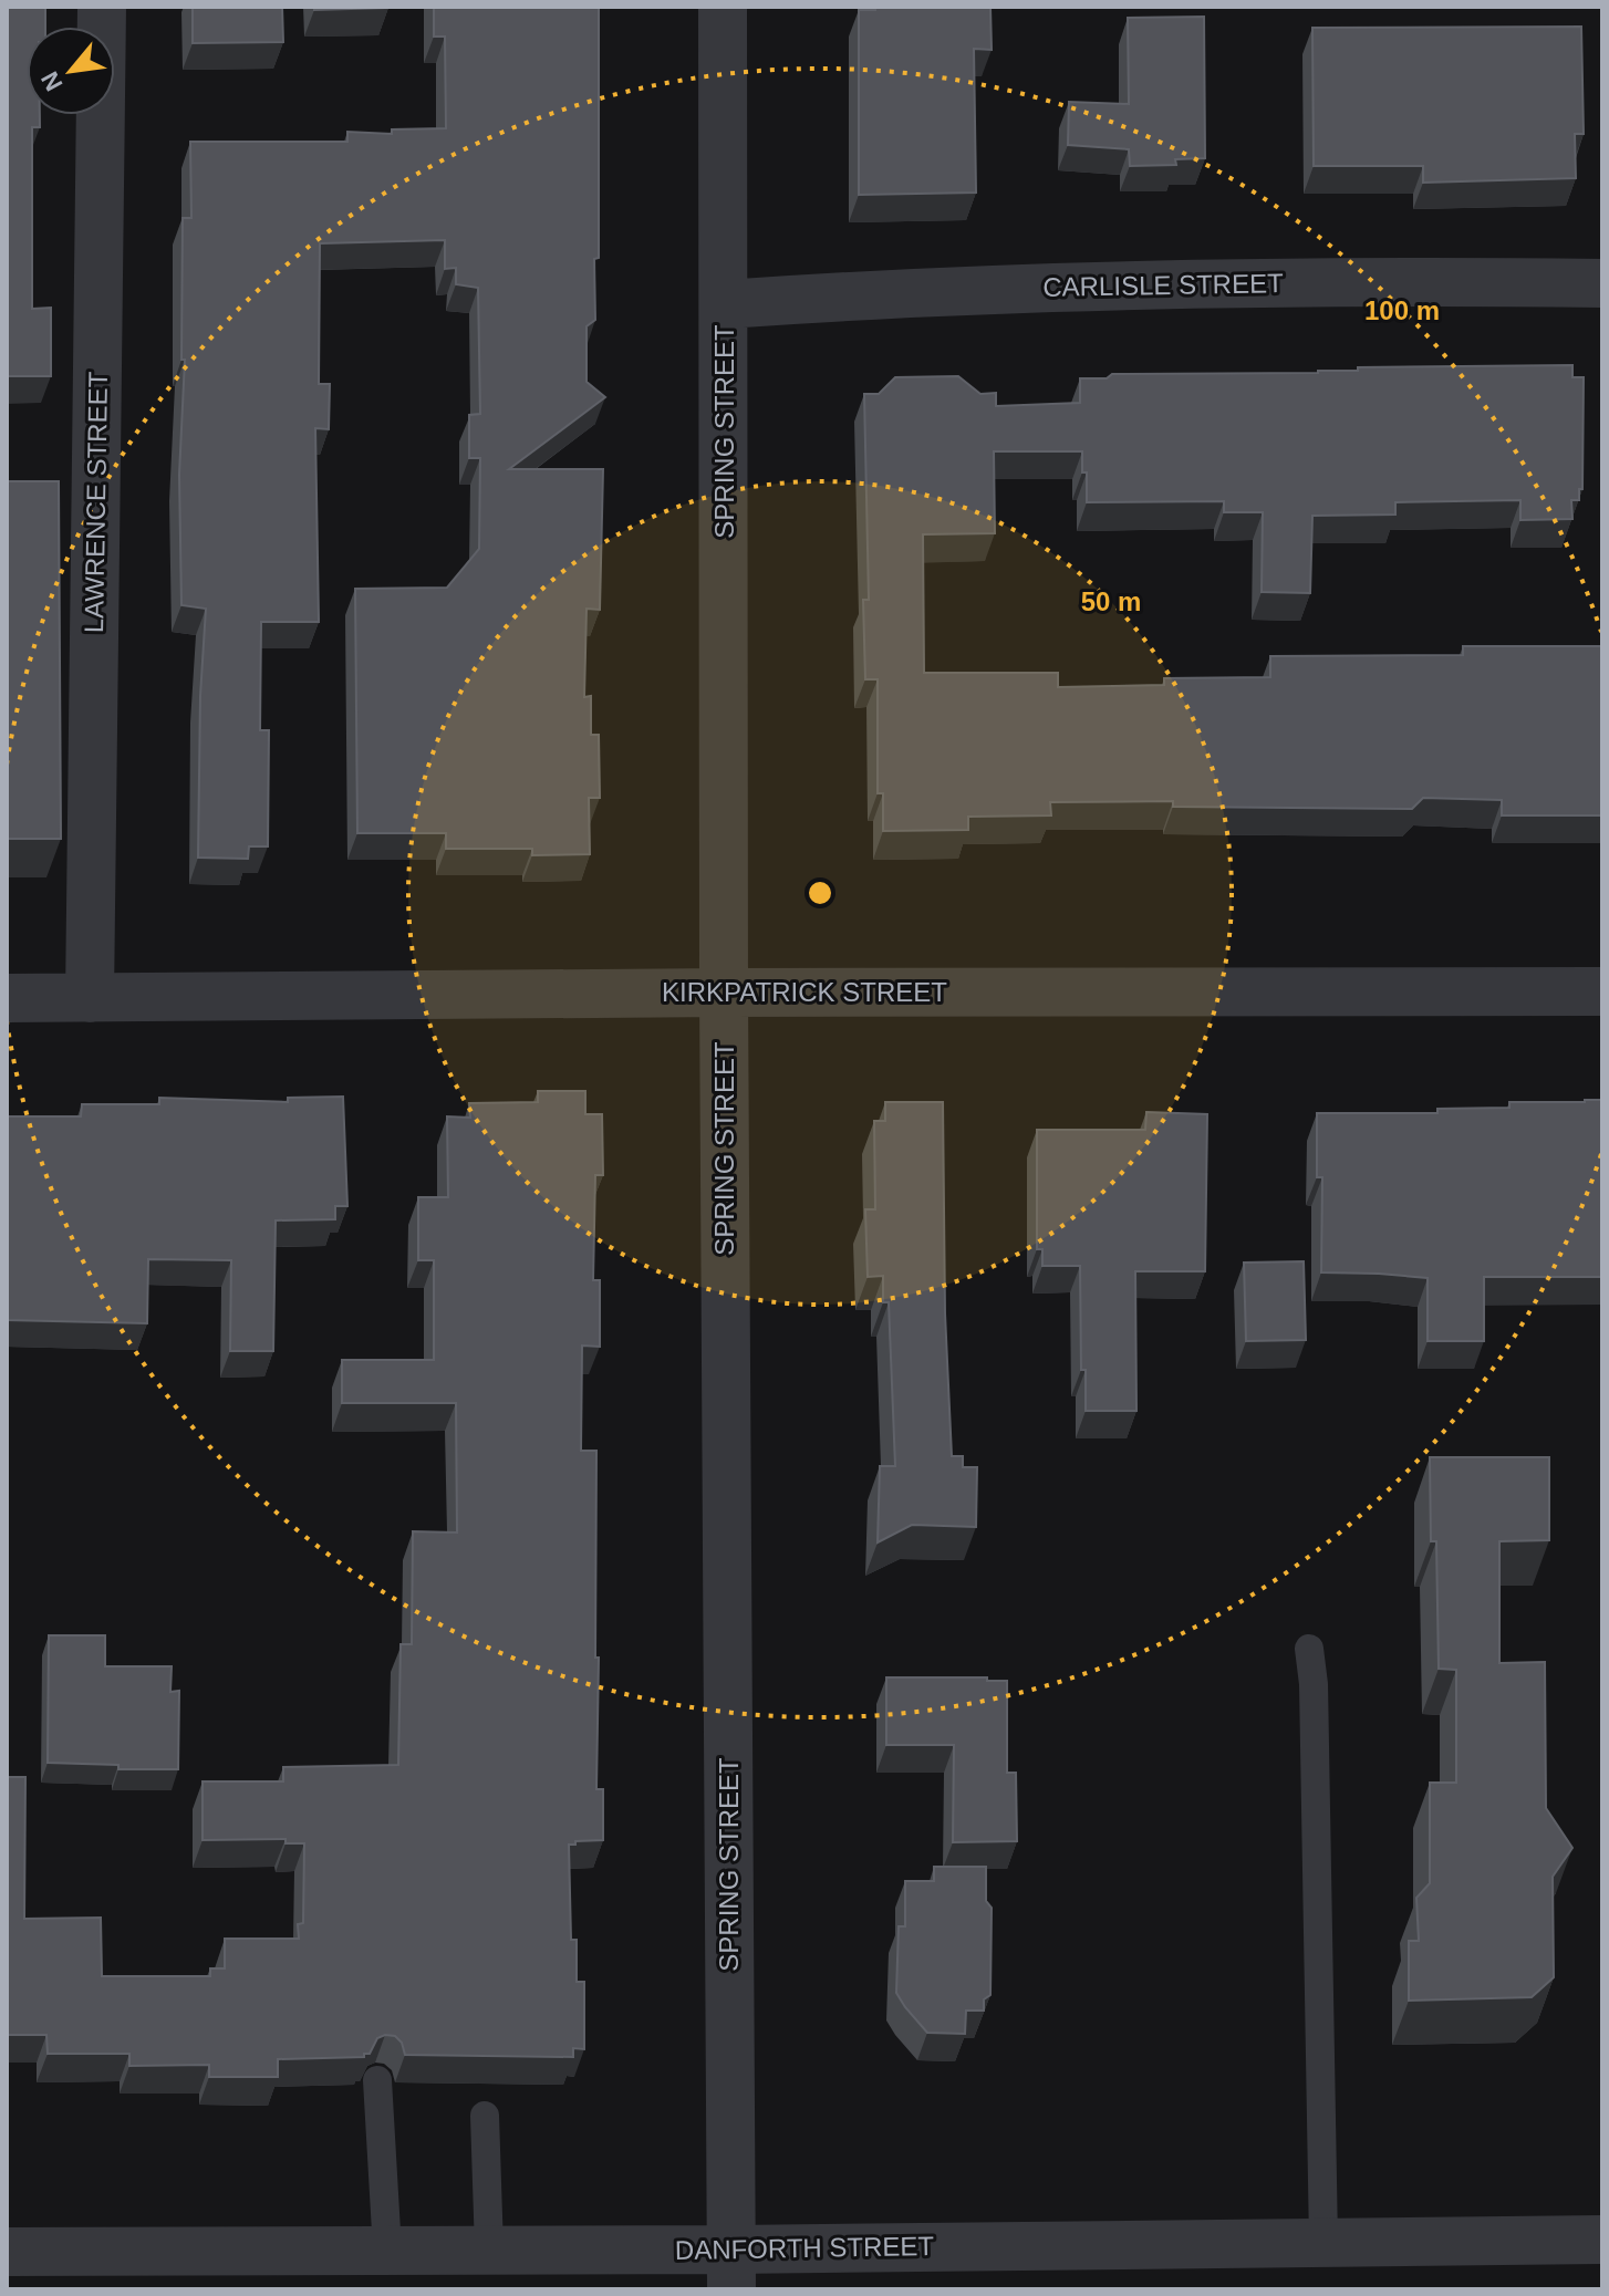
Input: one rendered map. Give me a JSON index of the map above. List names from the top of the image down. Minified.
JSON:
{"streets":{"street":["CARLISLE STREET","SPRING STREET","LAWRENCE STREET","KIRKPATRICK STREET","DANFORTH STREET"]},"crossings":[["CARLISLE STREET","SPRING STREET"],["SPRING STREET","KIRKPATRICK STREET"],["SPRING STREET","DANFORTH STREET"],["LAWRENCE STREET","KIRKPATRICK STREET"]],"north":"bottom left","rings":["100 m","50 m"]}
